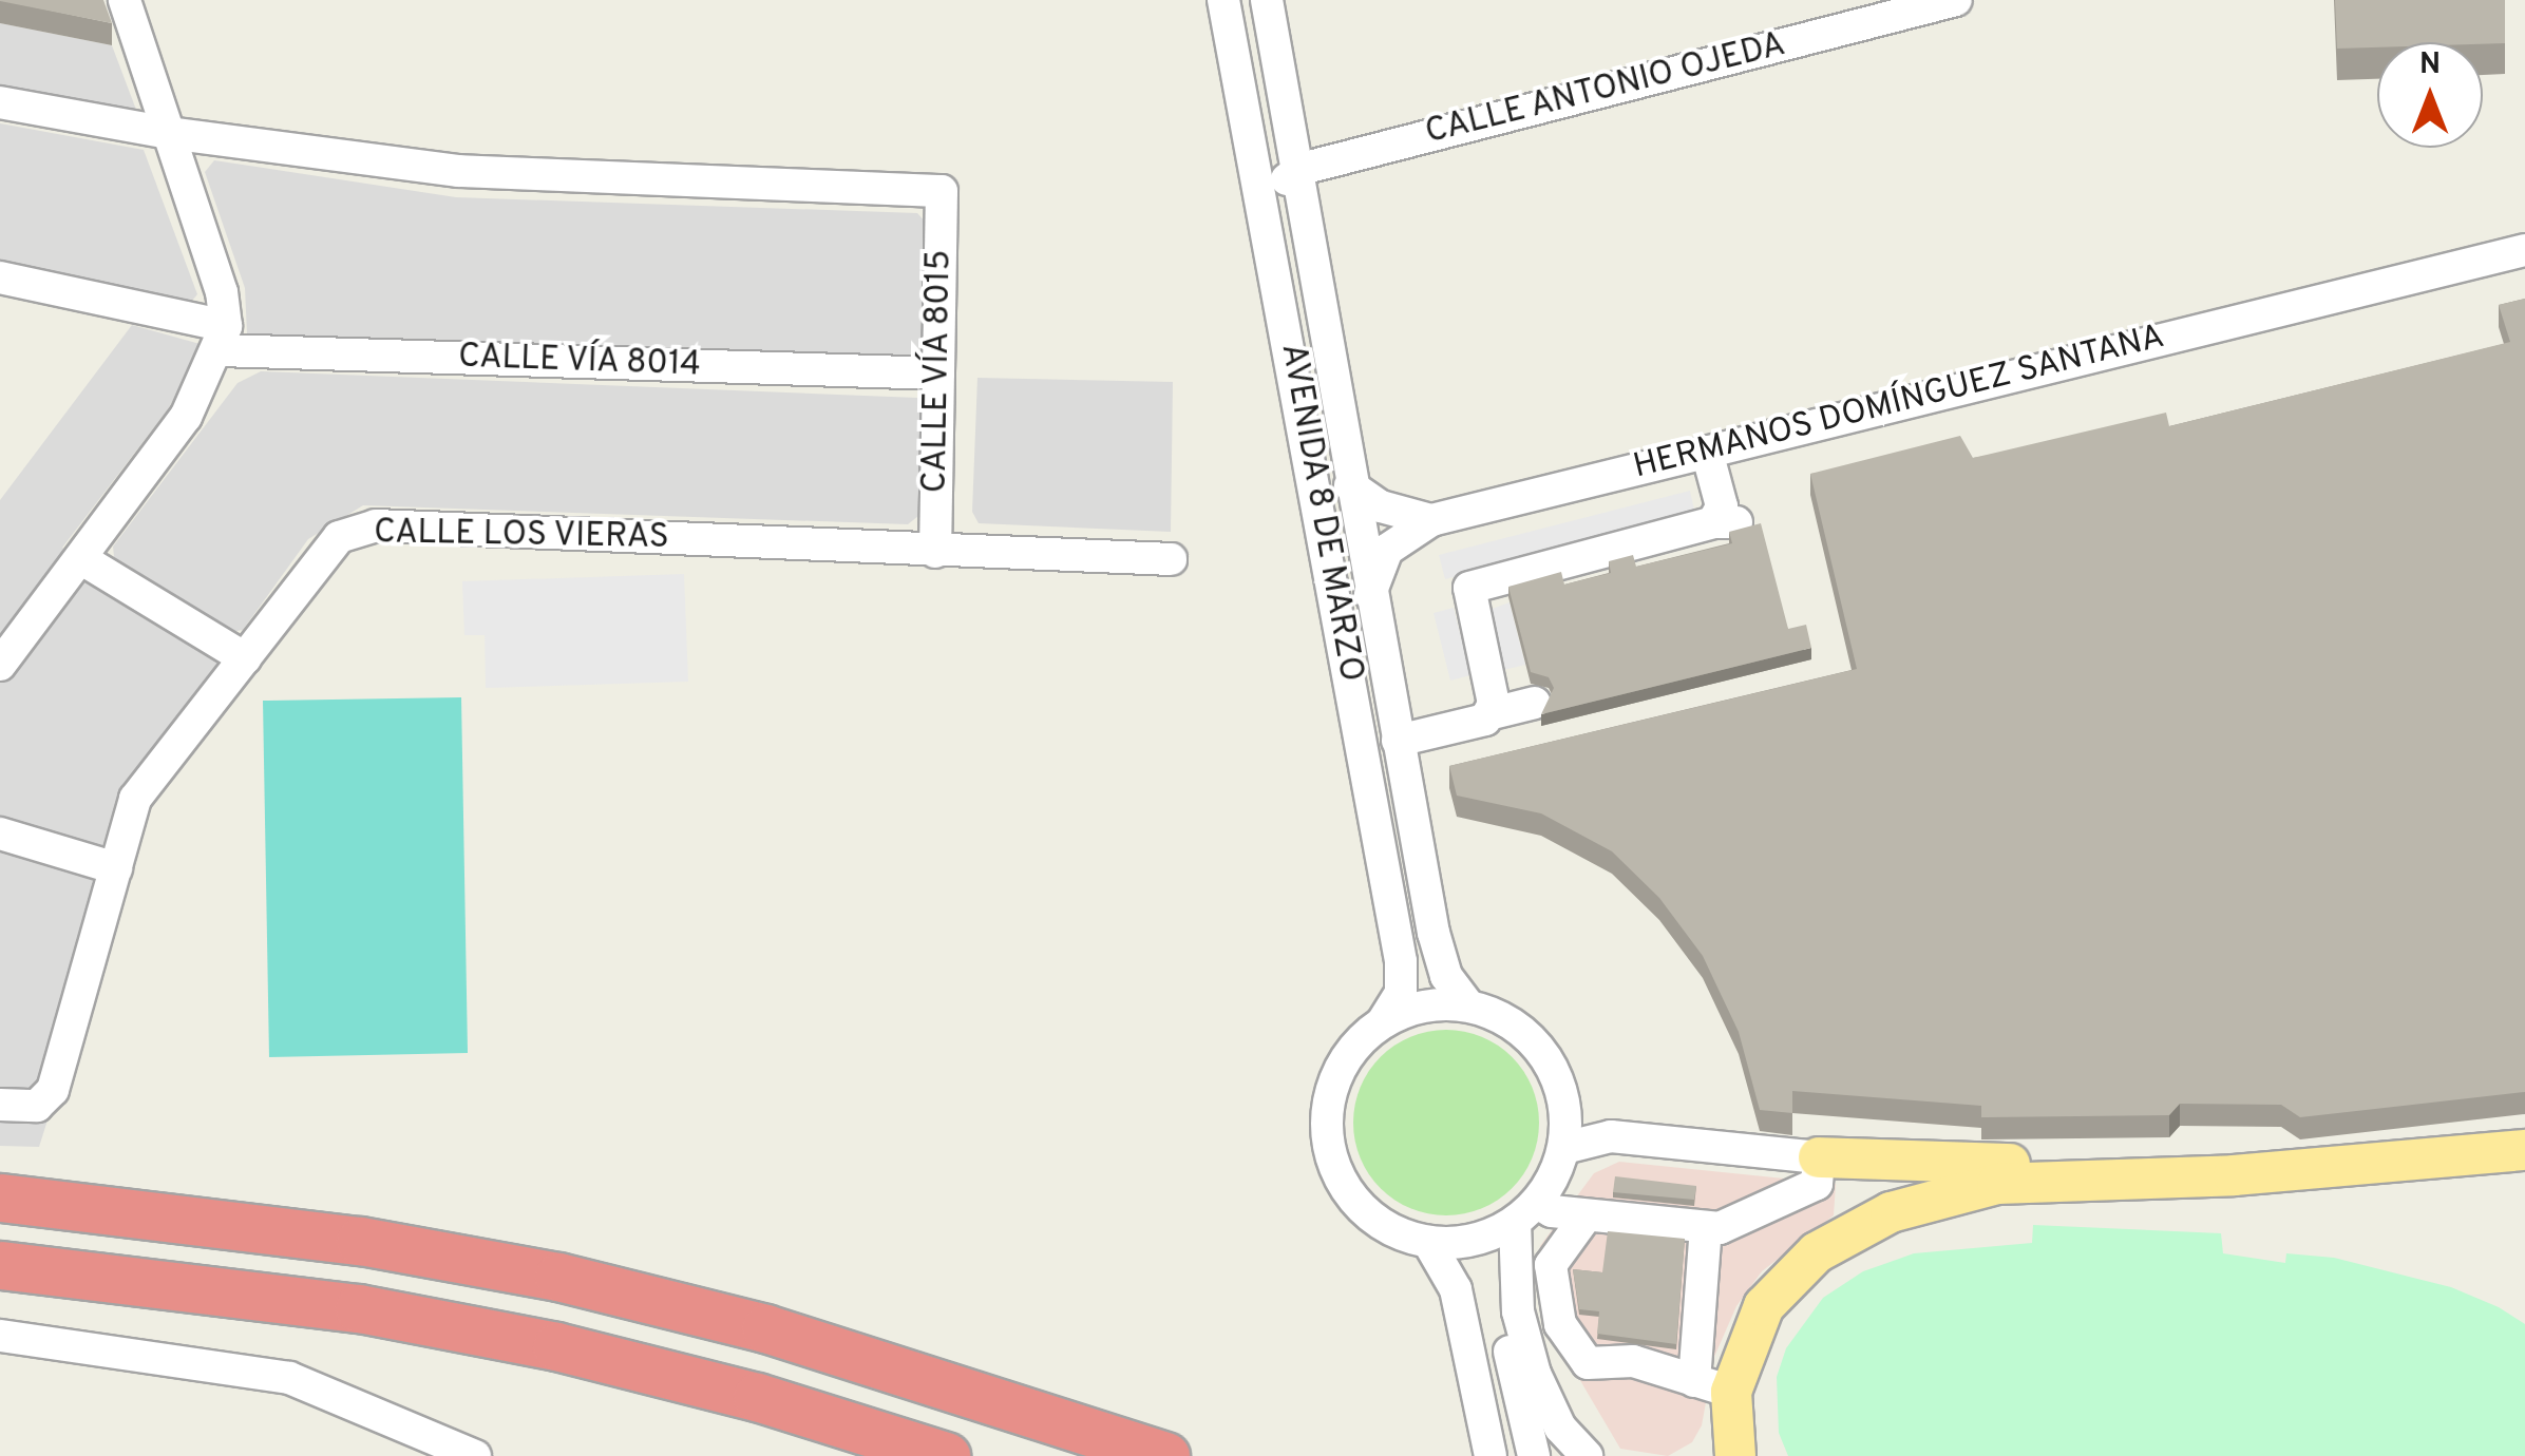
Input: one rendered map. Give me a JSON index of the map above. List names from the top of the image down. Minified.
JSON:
{"streets":{"street":["CALLE ANTONIO OJEDA","CALLE VÍA 8014","CALLE VÍA 8015","HERMANOS DOMÍNGUEZ SANTANA","AVENIDA 8 DE MARZO","CALLE LOS VIERAS"]},"crossings":[["CALLE ANTONIO OJEDA","AVENIDA 8 DE MARZO"],["CALLE VÍA 8014","CALLE VÍA 8015"],["CALLE VÍA 8015","CALLE LOS VIERAS"],["HERMANOS DOMÍNGUEZ SANTANA","AVENIDA 8 DE MARZO"]],"north":"top"}
